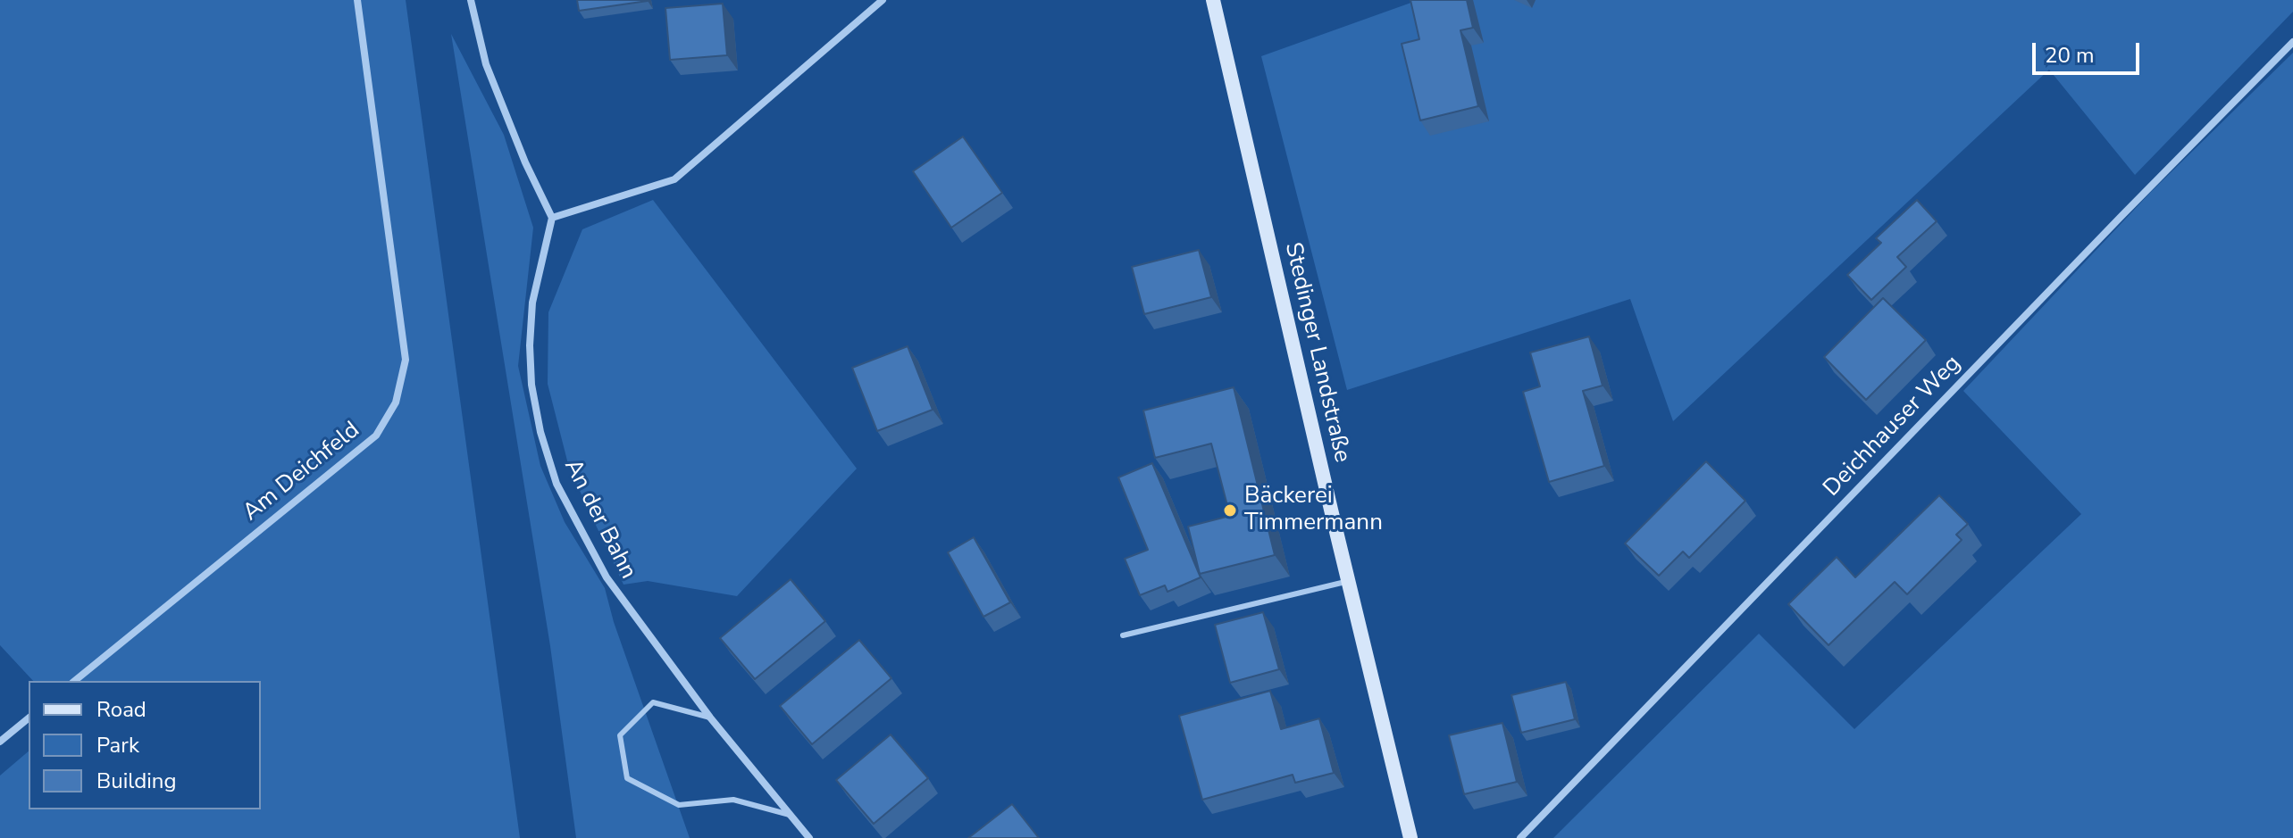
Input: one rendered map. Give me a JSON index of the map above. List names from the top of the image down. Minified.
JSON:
{"streets":{"main road":["Stedinger Landstraße"],"street":["Deichhauser Weg","Am Deichfeld","An der Bahn"]},"places":["Bäckerei Timmermann"],"legend":["Road","Park","Building"],"scale_bar":"20 m"}
